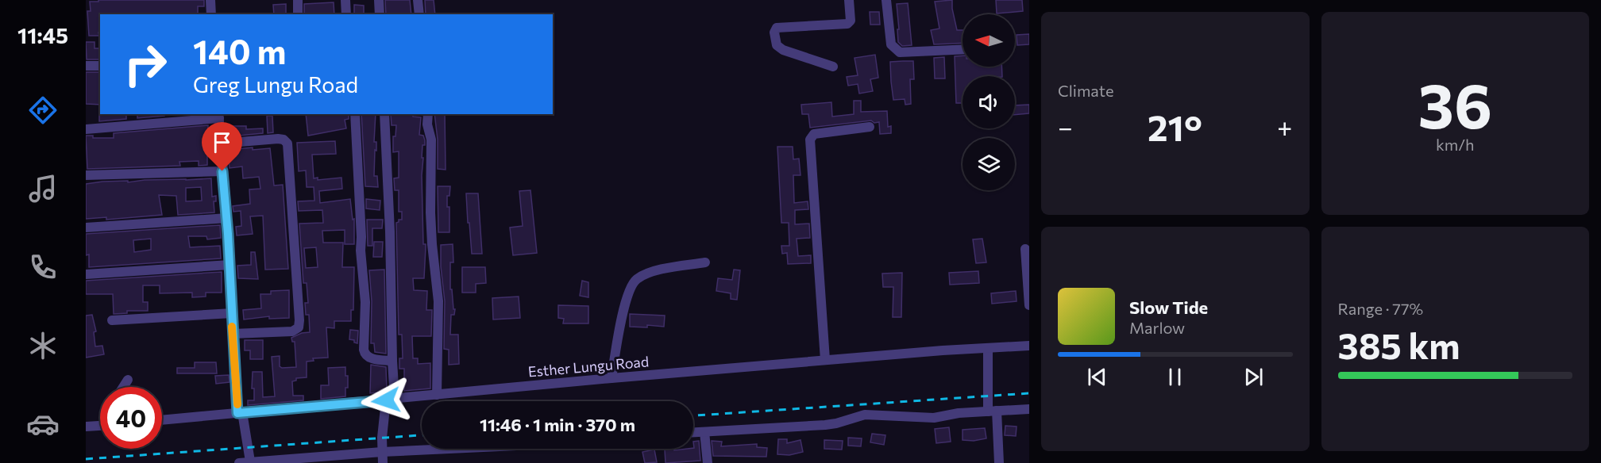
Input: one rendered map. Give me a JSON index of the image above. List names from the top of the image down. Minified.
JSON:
{"streets":{"street":["Esther Lungu Road"]},"north":"left","page":{"tabs":"11:45","tile":["Climate",["36","km/h"],["Range · 77%","385 km"]],"turn":["140 m","Greg Lungu Road"],"heat":["−","21°","+"],"song":["Slow Tide","Marlow"],"limit":"40","trip":"11:46 · 1 min · 370 m"}}
